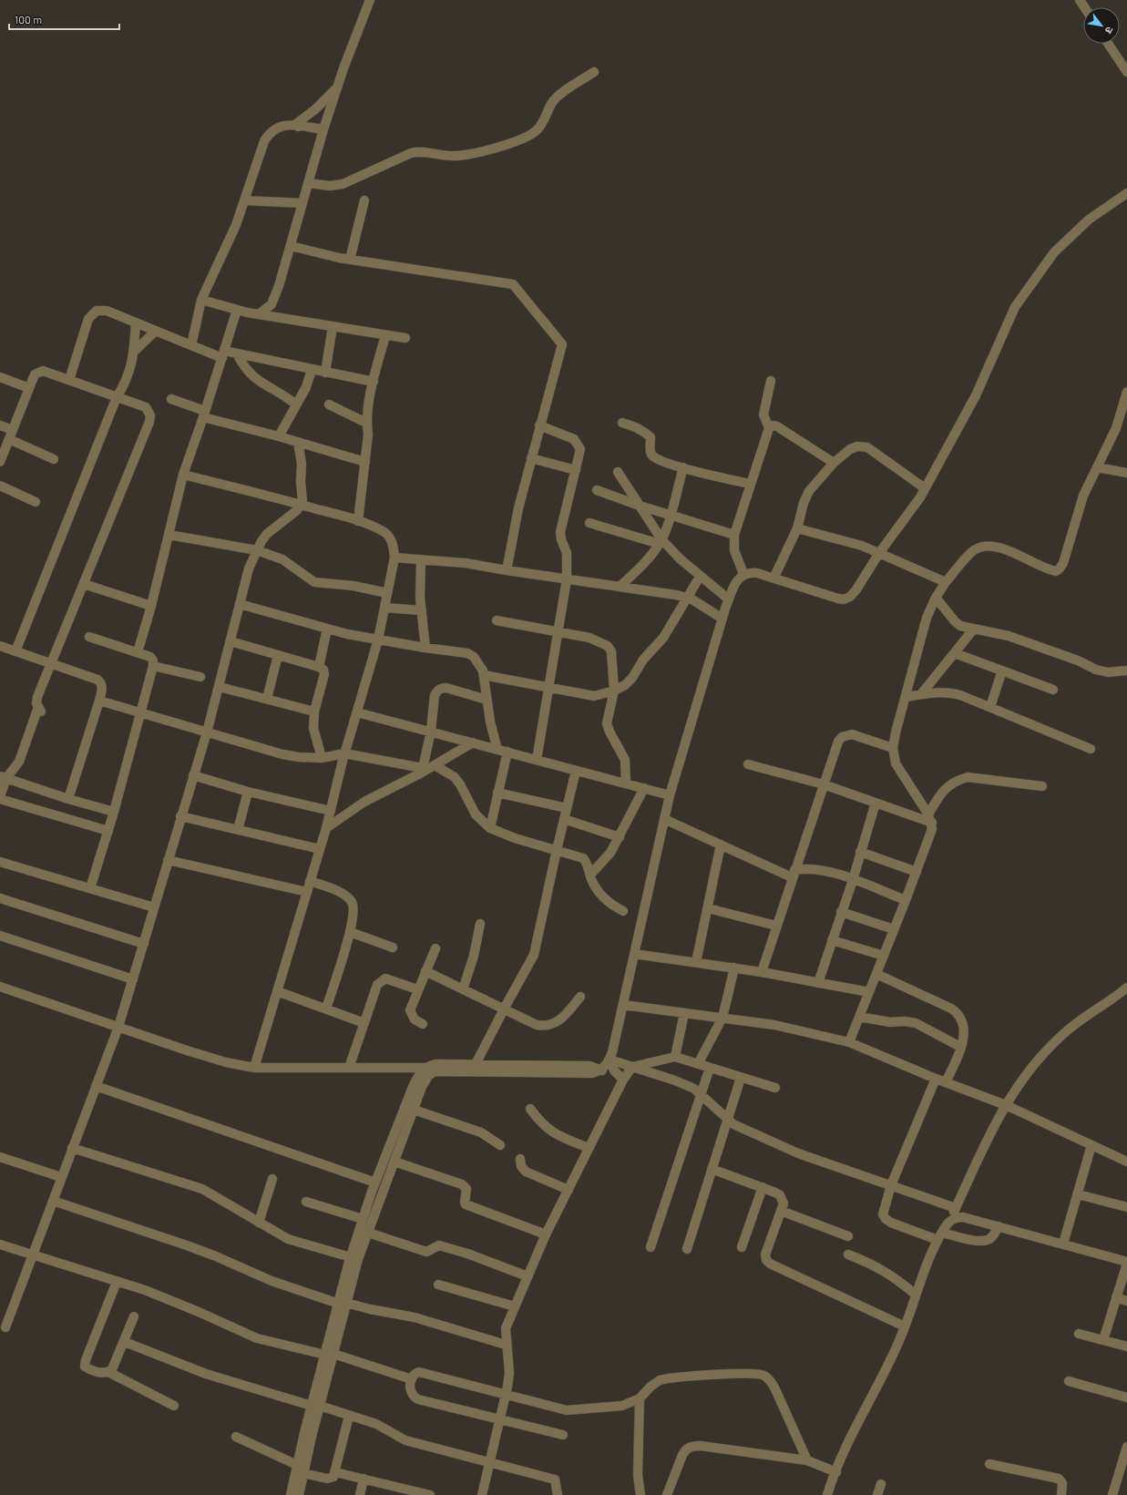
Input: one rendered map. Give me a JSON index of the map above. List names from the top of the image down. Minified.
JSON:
{"scale_bar":"100 m","north":"bottom right"}
